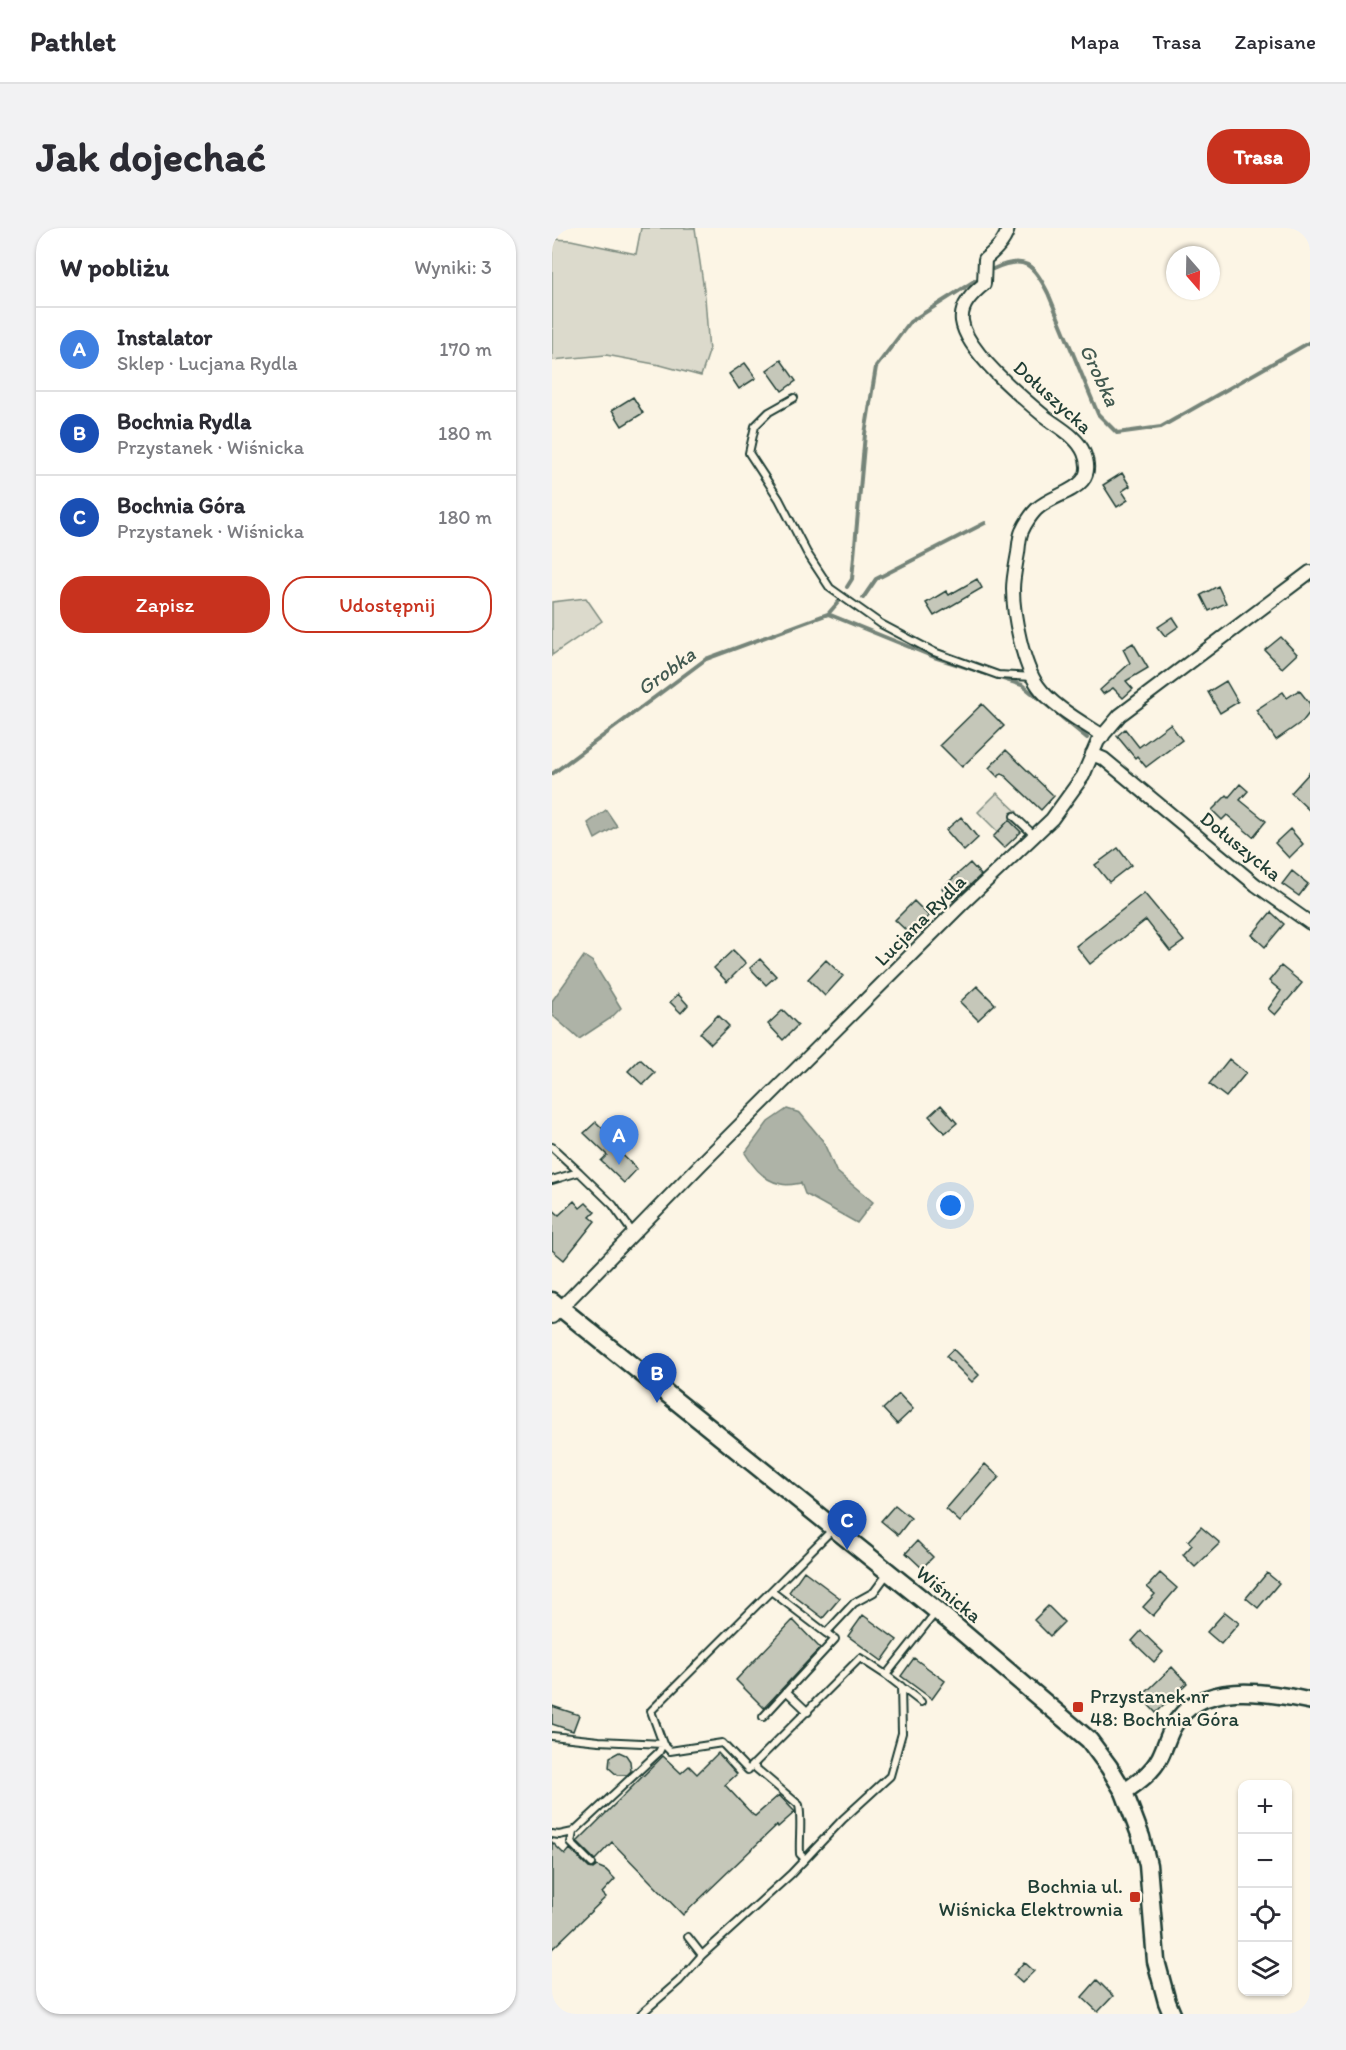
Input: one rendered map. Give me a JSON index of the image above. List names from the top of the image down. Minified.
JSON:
{"streets":{"main road":["Wiśnicka"],"street":["Dołuszycka","Lucjana Rydla"]},"crossings":[["Dołuszycka","Lucjana Rydla"],["Lucjana Rydla","Wiśnicka"]],"water":["Grobka"],"places":{"transit":["Przystanek nr 48: Bochnia Góra","Bochnia ul. Wiśnicka Elektrownia"]},"north":"bottom","page":{"header":"Pathlet","nav":["Mapa","Trasa","Zapisane"],"buttons":["Trasa",["Zapisz","Udostępnij"]],"title":"Jak dojechać","heading":["W pobliżu","Wyniki: 3"],"list":[{"mark":"A","name":"Instalator","note":"Sklep · Lucjana Rydla","value":"170 m"},{"mark":"B","name":"Bochnia Rydla","note":"Przystanek · Wiśnicka","value":"180 m"},{"mark":"C","name":"Bochnia Góra","note":"Przystanek · Wiśnicka","value":"180 m"}],"pins":["A","B","C"],"map_buttons":["+","−"]}}
